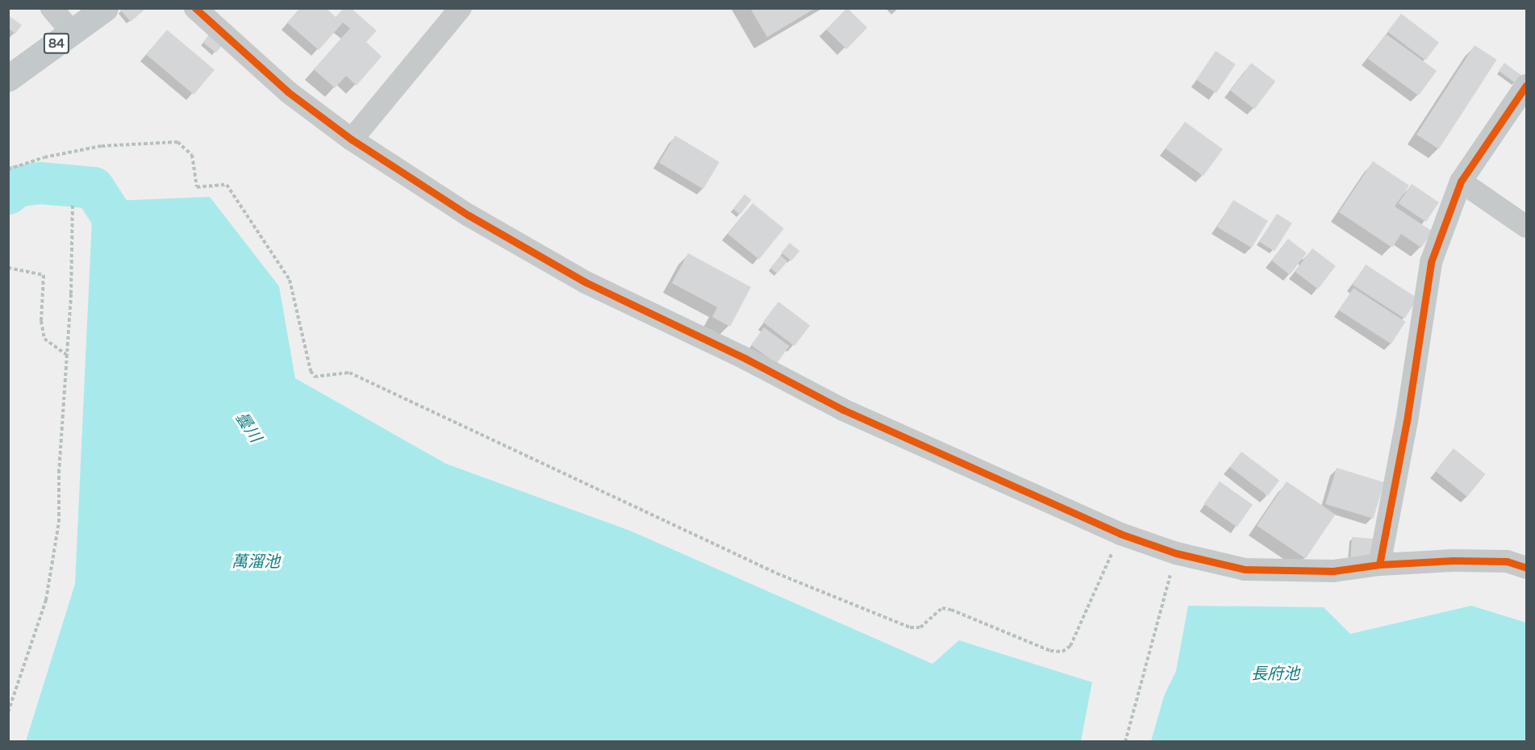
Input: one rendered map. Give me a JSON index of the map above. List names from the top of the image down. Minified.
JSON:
{"streets":{"main road":["84"]},"water":["曇川","萬溜池","長府池"]}
